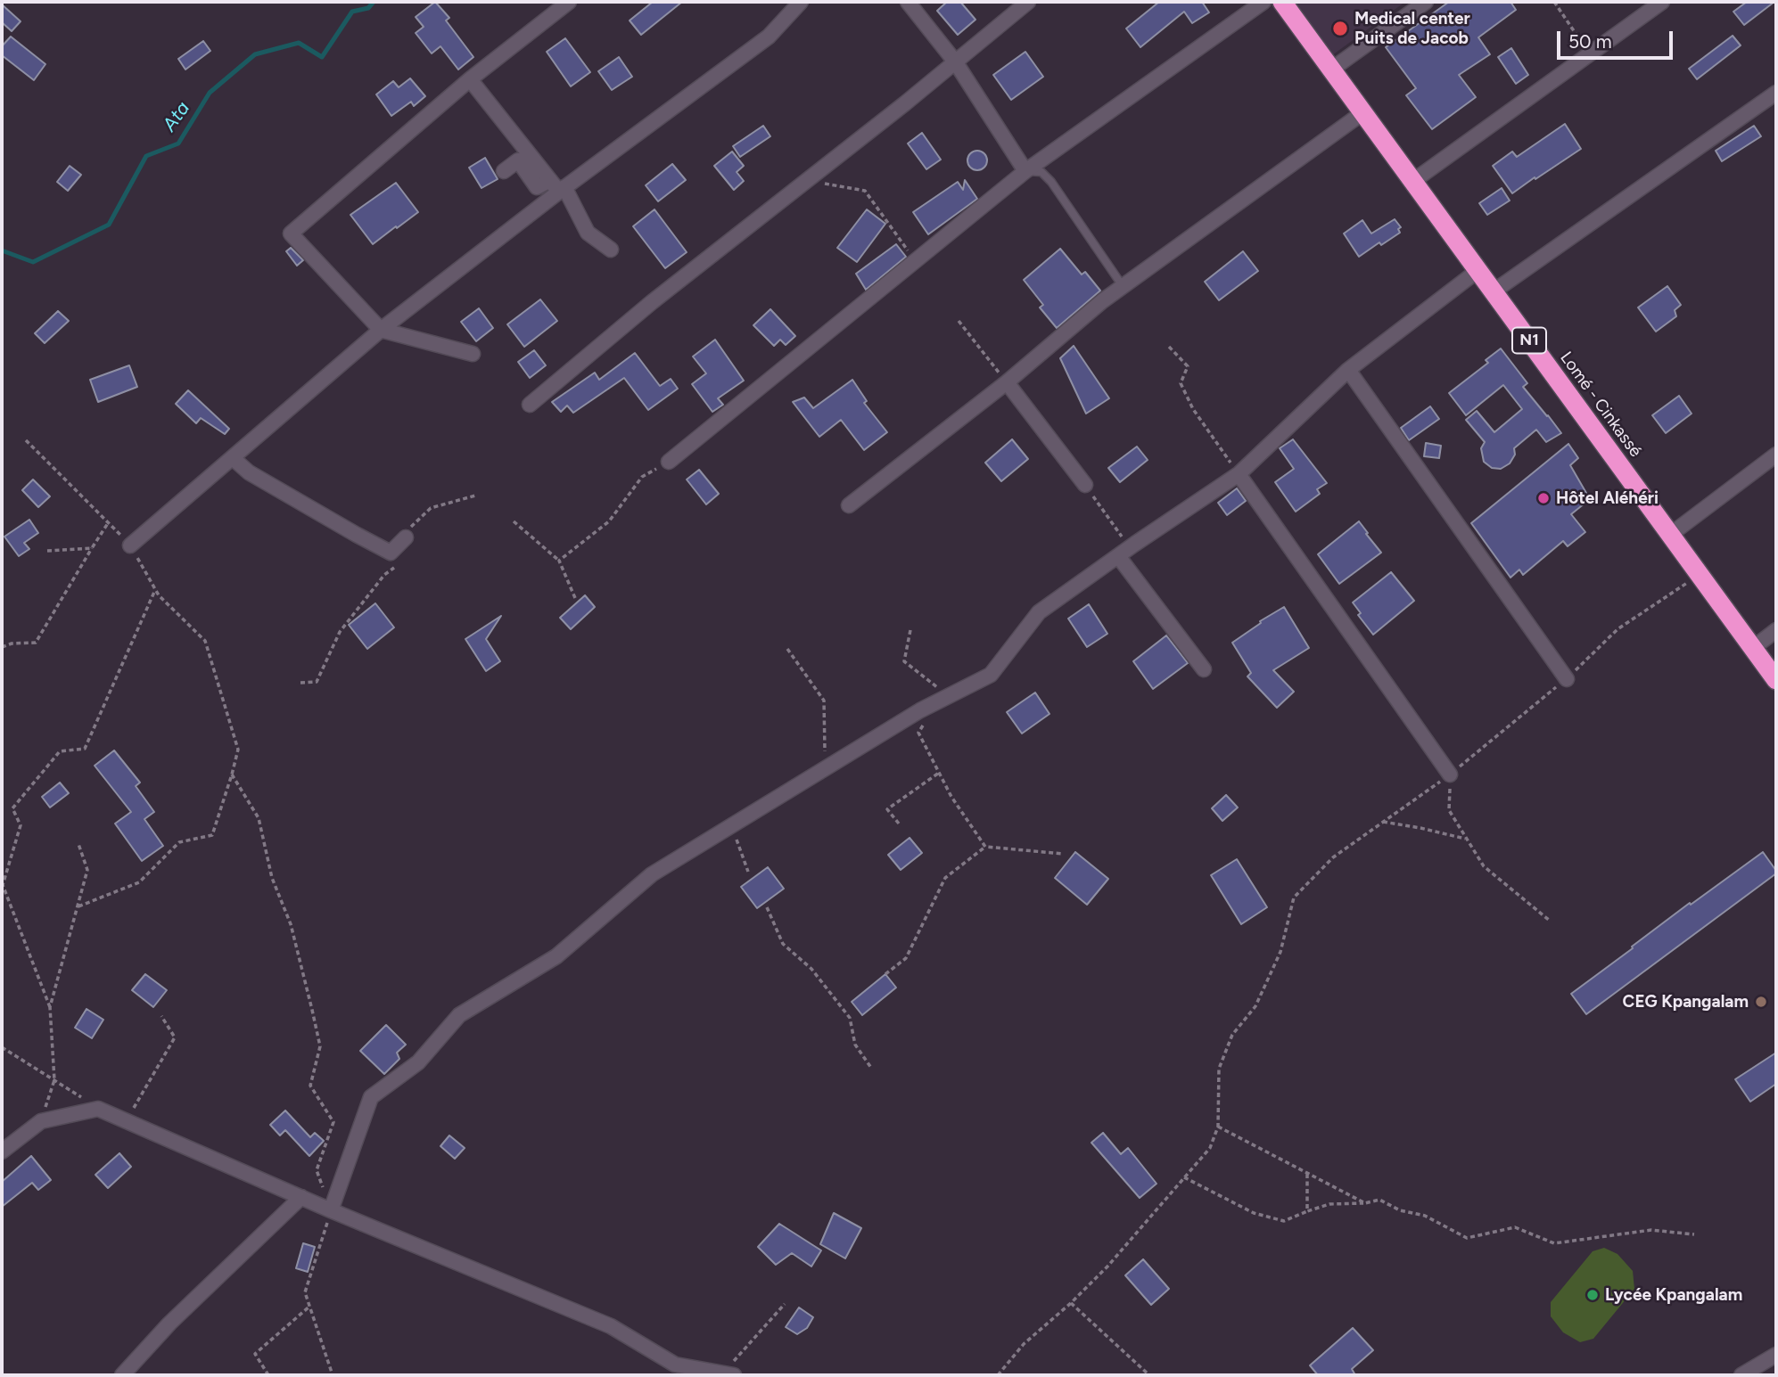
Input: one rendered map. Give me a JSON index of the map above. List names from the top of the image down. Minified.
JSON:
{"streets":{"highway":["N1","Lomé - Cinkassé"]},"water":["Ata"],"places":["Medical center Puits de Jacob","Hôtel Aléhéri","CEG Kpangalam","Lycée Kpangalam"],"scale_bar":"50 m"}
